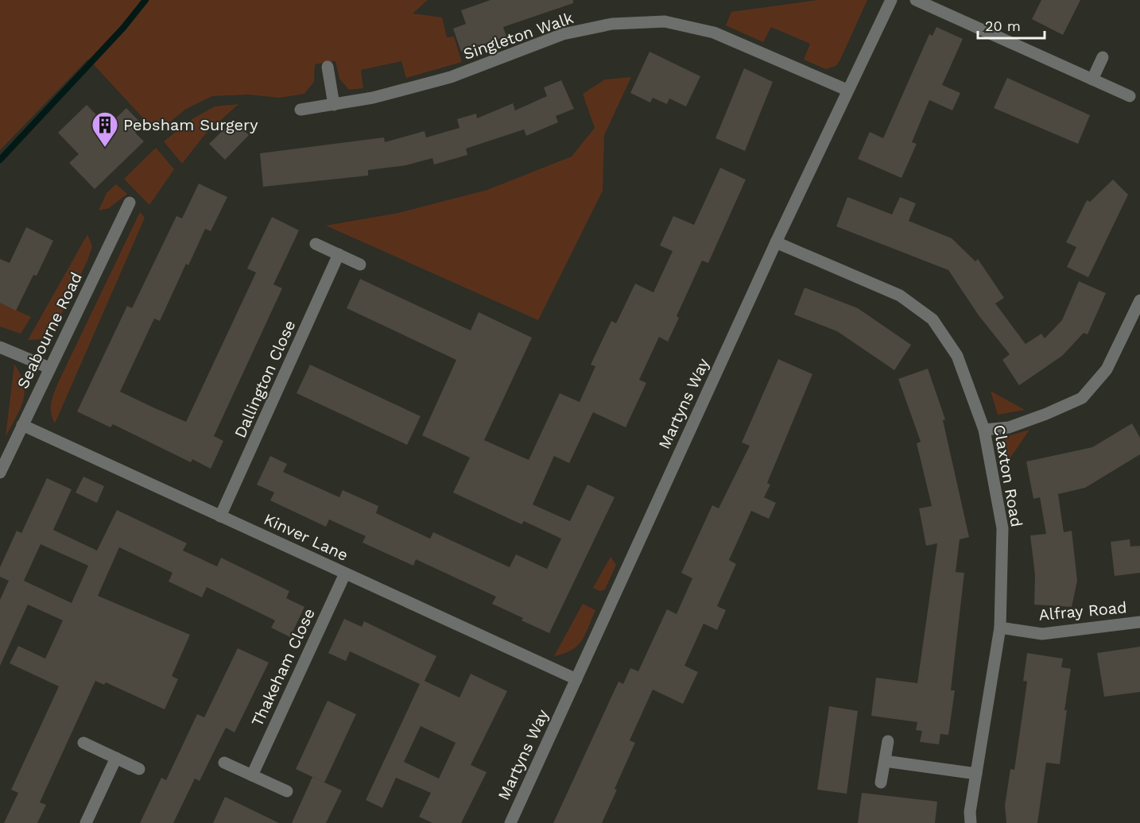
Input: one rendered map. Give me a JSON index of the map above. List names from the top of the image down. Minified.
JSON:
{"streets":{"street":["Singleton Walk","Seabourne Road","Dallington Close","Martyns Way","Claxton Road","Kinver Lane","Alfray Road","Thakeham Close"]},"crossings":[["Singleton Walk","Martyns Way"],["Seabourne Road","Kinver Lane"],["Dallington Close","Kinver Lane"],["Martyns Way","Claxton Road"],["Martyns Way","Kinver Lane"],["Claxton Road","Alfray Road"],["Kinver Lane","Thakeham Close"]],"places":{"building":["Pebsham Surgery"]},"scale_bar":"20 m"}
